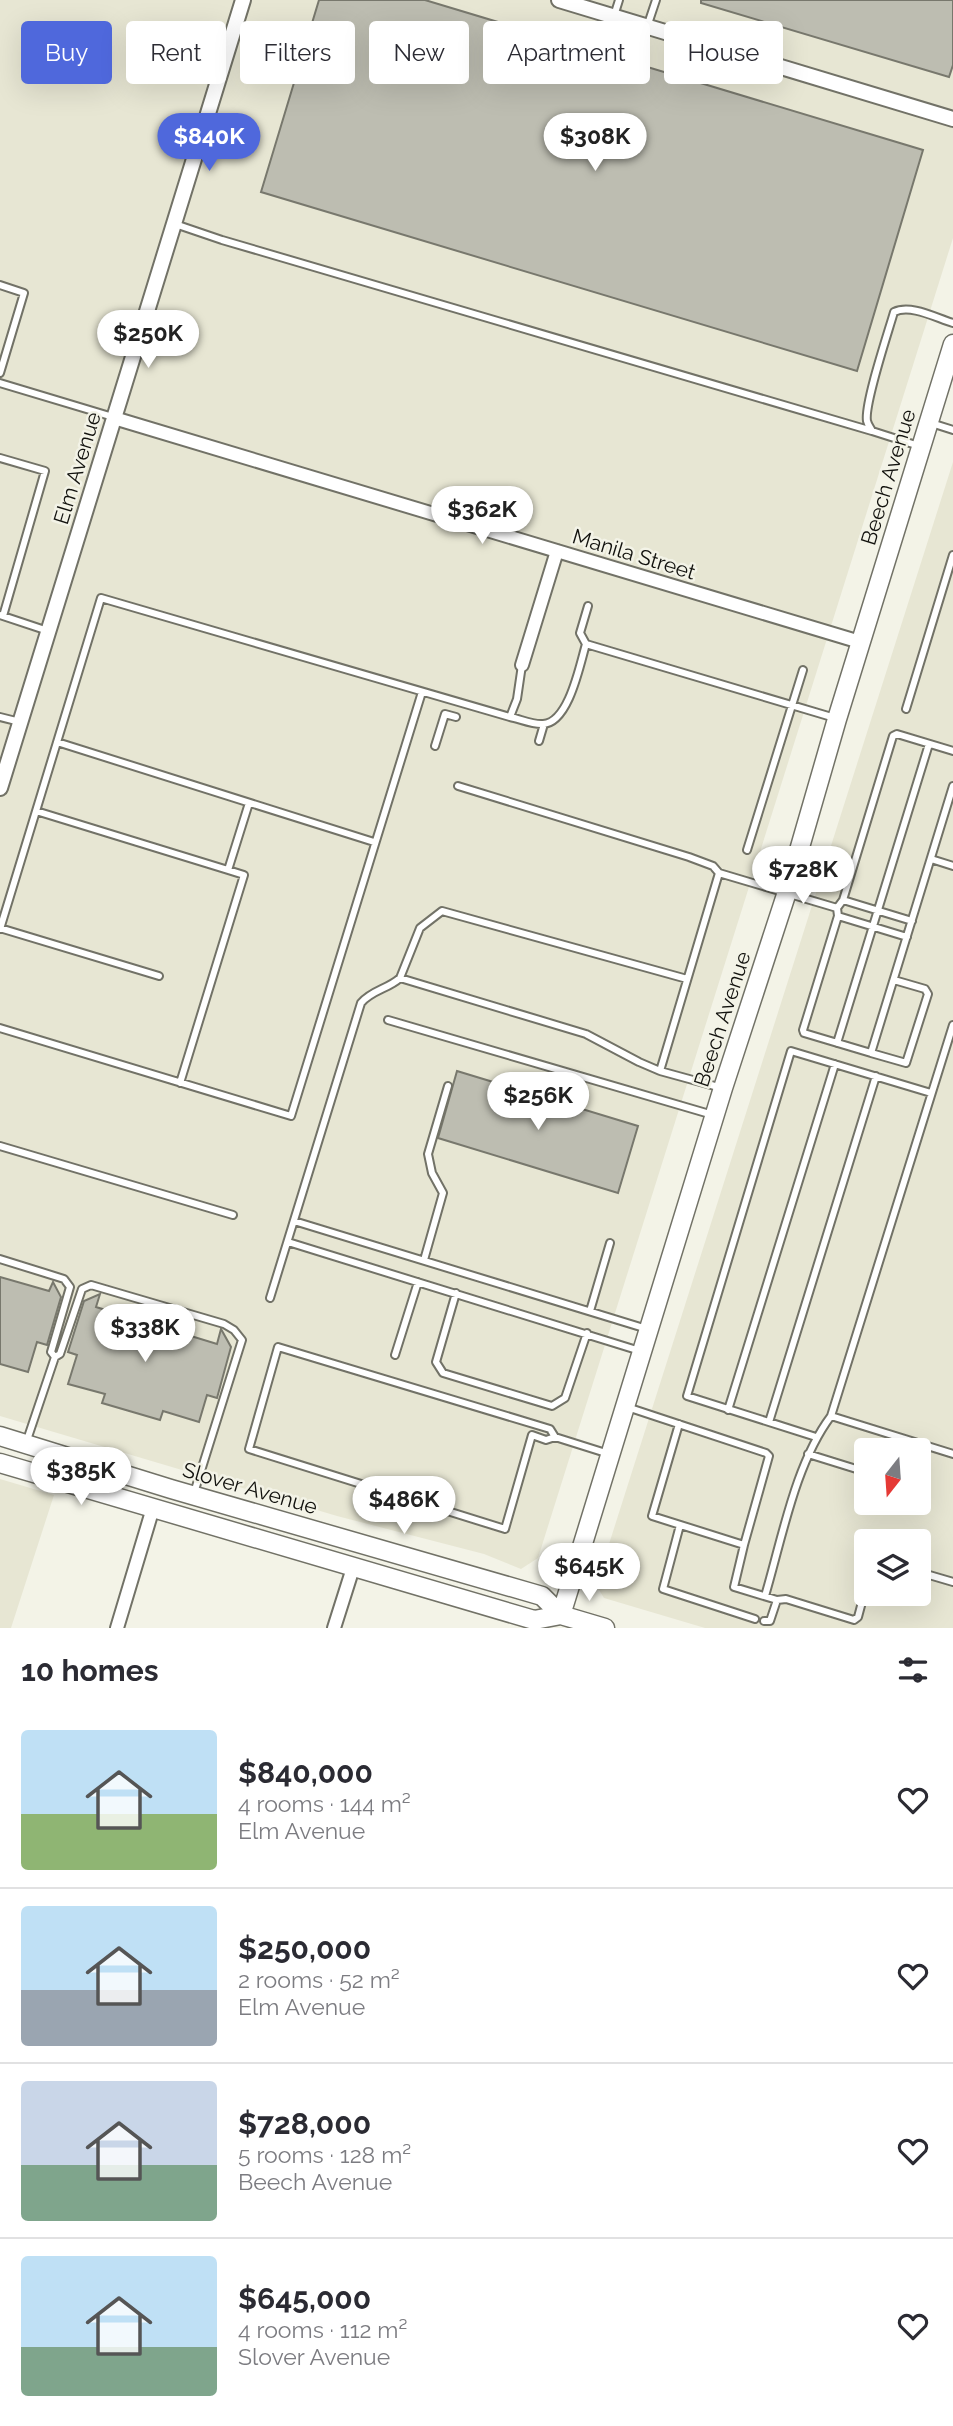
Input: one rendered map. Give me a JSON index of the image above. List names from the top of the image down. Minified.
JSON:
{"streets":{"main road":["Beech Avenue","Slover Avenue"],"street":["Elm Avenue","Manila Street"]},"crossings":[["Elm Avenue","Manila Street"],["Beech Avenue","Manila Street"],["Beech Avenue","Slover Avenue"]],"north":"bottom","page":{"chip":["Buy","Rent","Filters","New","Apartment","House"],"price":["$840K","$308K","$250K","$362K","$728K","$256K","$338K","$385K","$486K","$645K"],"heading":"10 homes","list":[{"name":"$840,000","note":"4 rooms · 144 m² · Elm Avenue"},{"name":"$250,000","note":"2 rooms · 52 m² · Elm Avenue"},{"name":"$728,000","note":"5 rooms · 128 m² · Beech Avenue"},{"name":"$645,000","note":"4 rooms · 112 m² · Slover Avenue"}]}}
